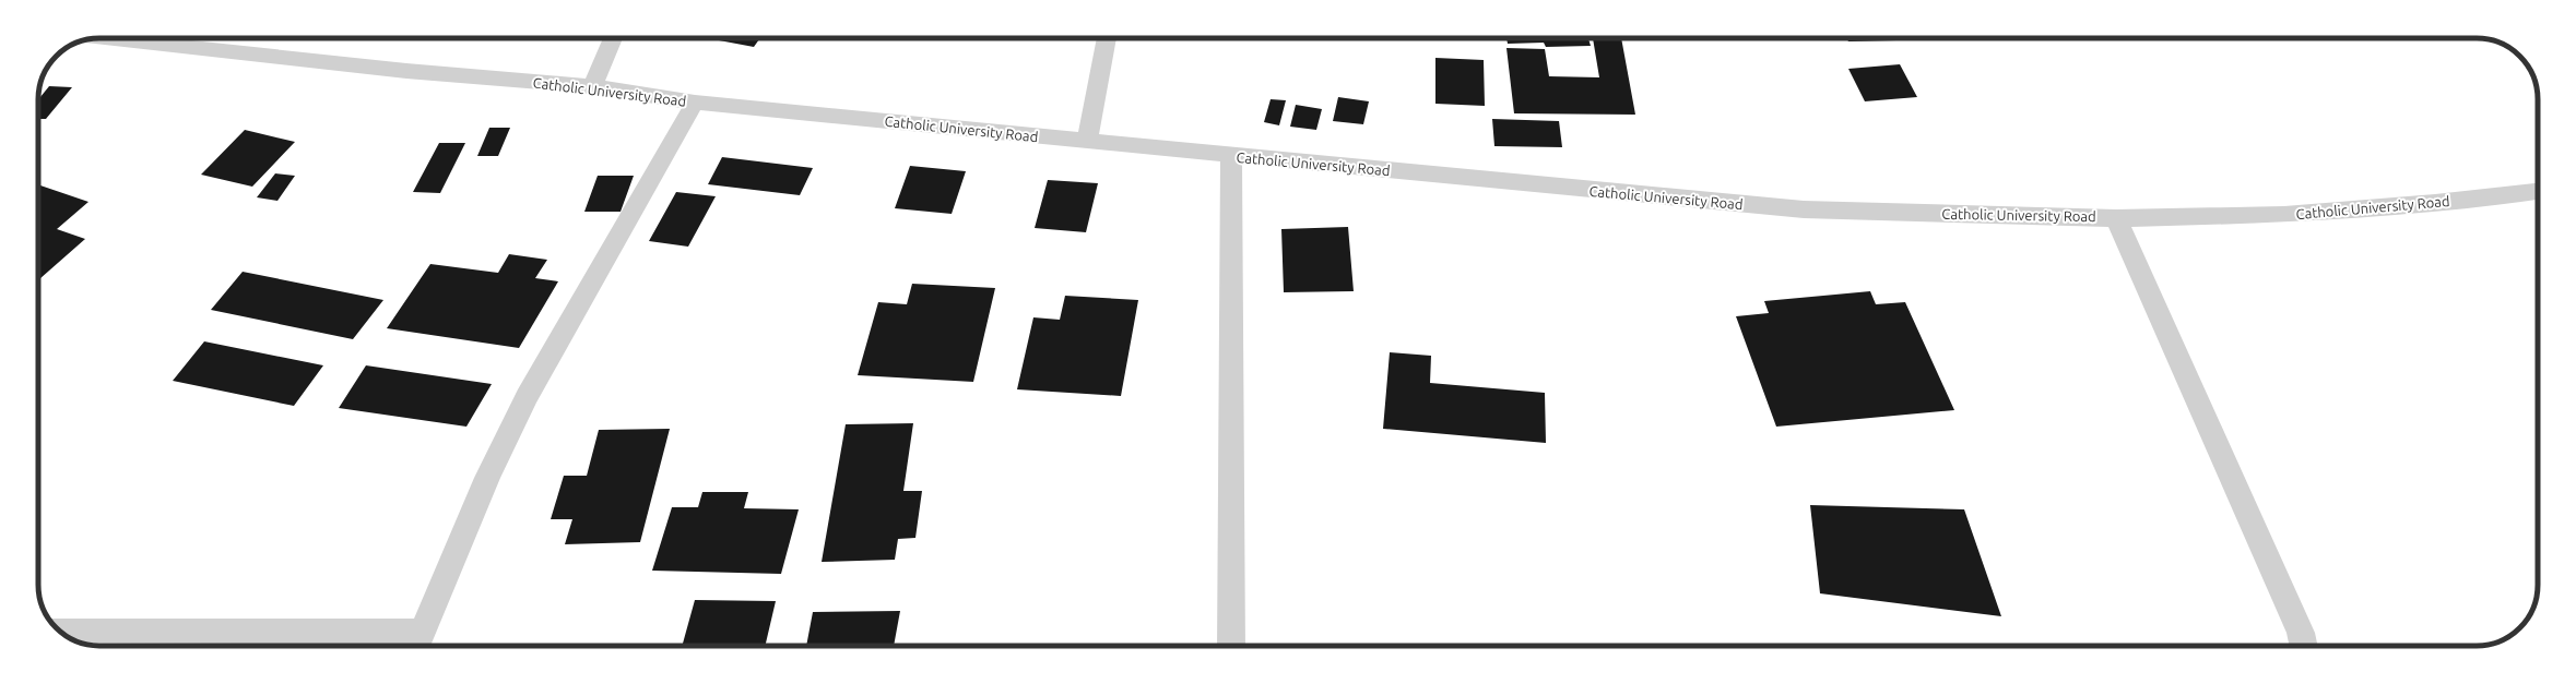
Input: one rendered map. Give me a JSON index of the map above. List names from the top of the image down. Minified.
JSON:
{"streets":{"street":["Catholic University Road"]}}
